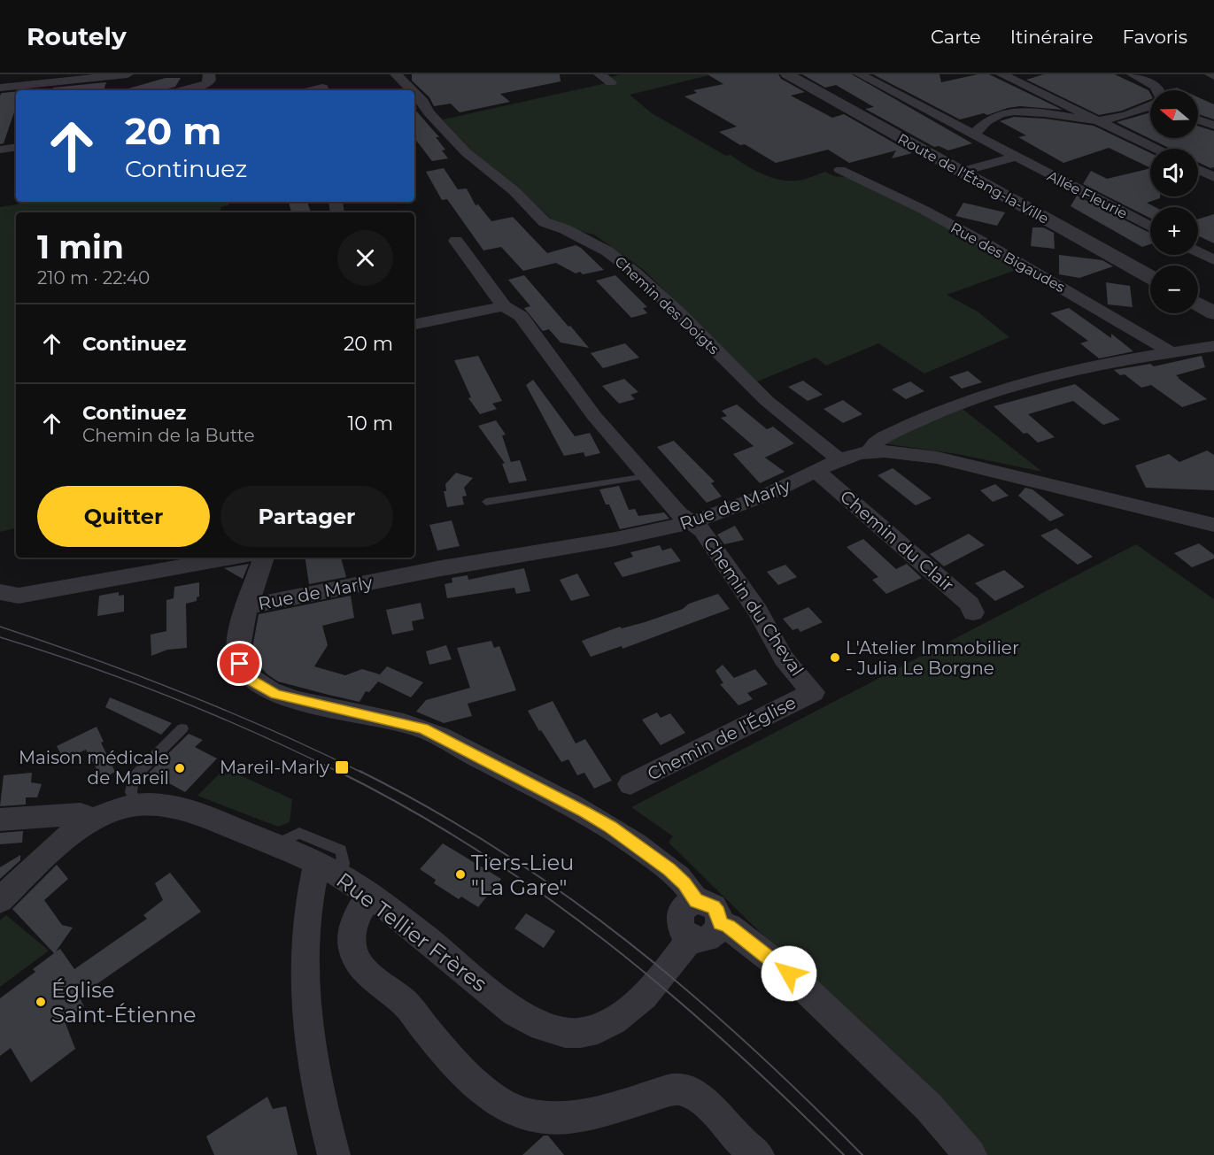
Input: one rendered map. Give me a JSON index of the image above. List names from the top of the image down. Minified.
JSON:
{"streets":{"street":["Route de l'Étang-la-Ville","Allée Fleurie","Rue des Bigaudes","Chemin des Doigts","Rue de Marly","Chemin du Clair","Chemin du Cheval","Chemin de l'Église","Rue Tellier Frères"]},"crossings":[["Chemin des Doigts","Rue de Marly"],["Rue de Marly","Chemin du Clair"],["Rue de Marly","Chemin du Cheval"],["Chemin du Cheval","Chemin de l'Église"]],"places":{"other":["L'Atelier Immobilier - Julia Le Borgne","Maison médicale de Mareil","Tiers-Lieu \"La Gare\"","Église Saint-Étienne"],"transit":["Mareil-Marly"]},"north":"left","page":{"header":"Routely","nav":["Carte","Itinéraire","Favoris"],"map_buttons":["+","−"],"turn":["20 m","Continuez"],"heading":["1 min","210 m · 22:40"],"list":[{"name":"Continuez","value":"20 m"},{"name":"Continuez","note":"Chemin de la Butte","value":"10 m"}],"buttons":["Quitter","Partager"]}}
